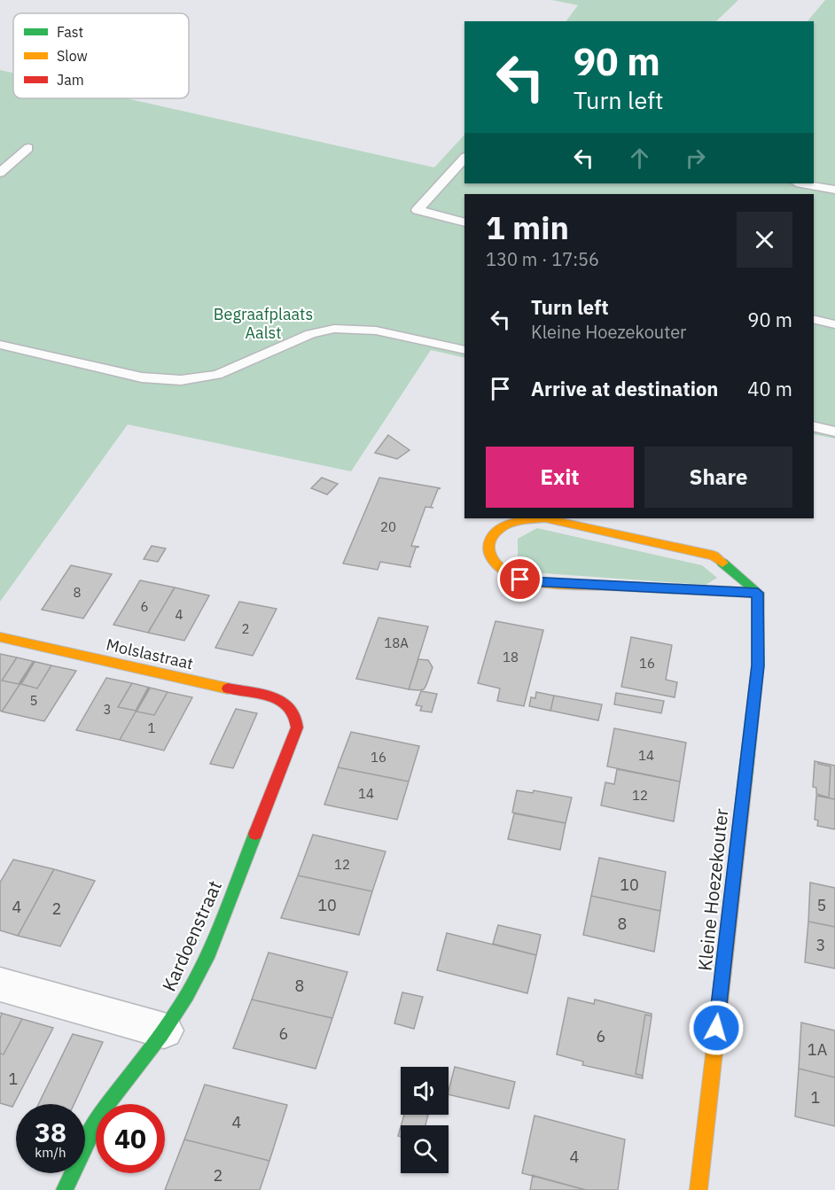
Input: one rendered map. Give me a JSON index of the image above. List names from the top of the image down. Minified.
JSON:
{"streets":{"street":["Molslastraat","Kleine Hoezekouter","Kardoenstraat"]},"crossings":[["Molslastraat","Kardoenstraat"]],"parks":["Begraafplaats Aalst"],"house_numbers":["20","8","6","4","2","18A","18","16","5","3","1","14","16","14","12","12","10","10","5","4","2","8","3","8","6","6","1A","1","1","4","4","2"],"legend":["Fast","Slow","Jam"],"page":{"turn":["90 m","Turn left"],"heading":["1 min","130 m · 17:56"],"list":[{"name":"Turn left","note":"Kleine Hoezekouter","value":"90 m"},{"name":"Arrive at destination","value":"40 m"}],"buttons":["Exit","Share"],"speed":"38 km/h","limit":"40"}}
